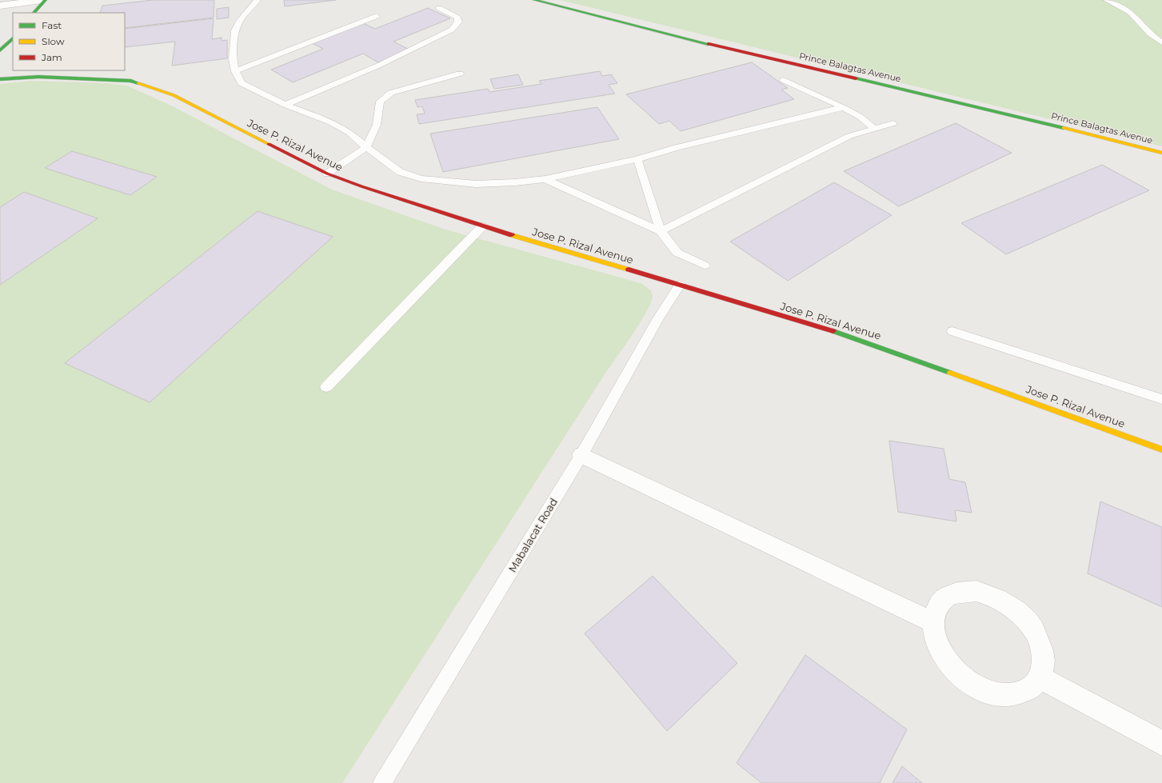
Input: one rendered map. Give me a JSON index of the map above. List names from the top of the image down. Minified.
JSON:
{"streets":{"street":["Prince Balagtas Avenue","Jose P. Rizal Avenue"],"lane":["Mabalacat Road"]},"crossings":[["Jose P. Rizal Avenue","Mabalacat Road"]],"legend":["Fast","Slow","Jam"]}
